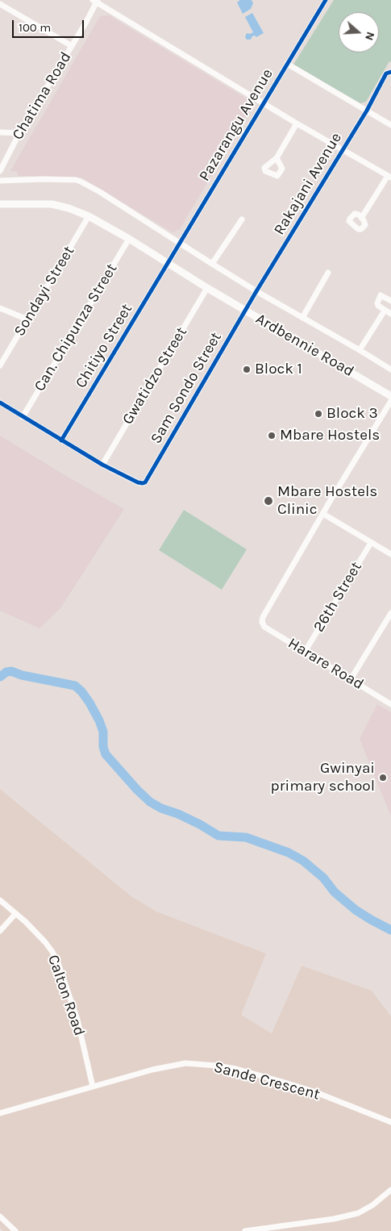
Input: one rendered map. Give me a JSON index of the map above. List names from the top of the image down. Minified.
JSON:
{"streets":{"main road":["Ardbennie Road"],"street":["Chatima Road","Pazarangu Avenue","Rakajani Avenue","Sondayi Street","Can. Chipunza Street","Chitiyo Street","Gwatidzo Street","Sam Sondo Street","26th Street","Harare Road","Calton Road","Sande Crescent"]},"crossings":[["Pazarangu Avenue","Ardbennie Road"],["Pazarangu Avenue","Chitiyo Street"],["Rakajani Avenue","Ardbennie Road"],["Rakajani Avenue","Sam Sondo Street"],["Sondayi Street","Ardbennie Road"],["Can. Chipunza Street","Ardbennie Road"],["Ardbennie Road","Chitiyo Street"],["Ardbennie Road","Gwatidzo Street"],["Ardbennie Road","Sam Sondo Street"],["Gwatidzo Street","Sam Sondo Street"],["26th Street","Harare Road"],["Calton Road","Sande Crescent"]],"places":["Block 1","Block 3","Mbare Hostels","Mbare Hostels Clinic","Gwinyai primary school"],"scale_bar":"100 m","north":"right"}
